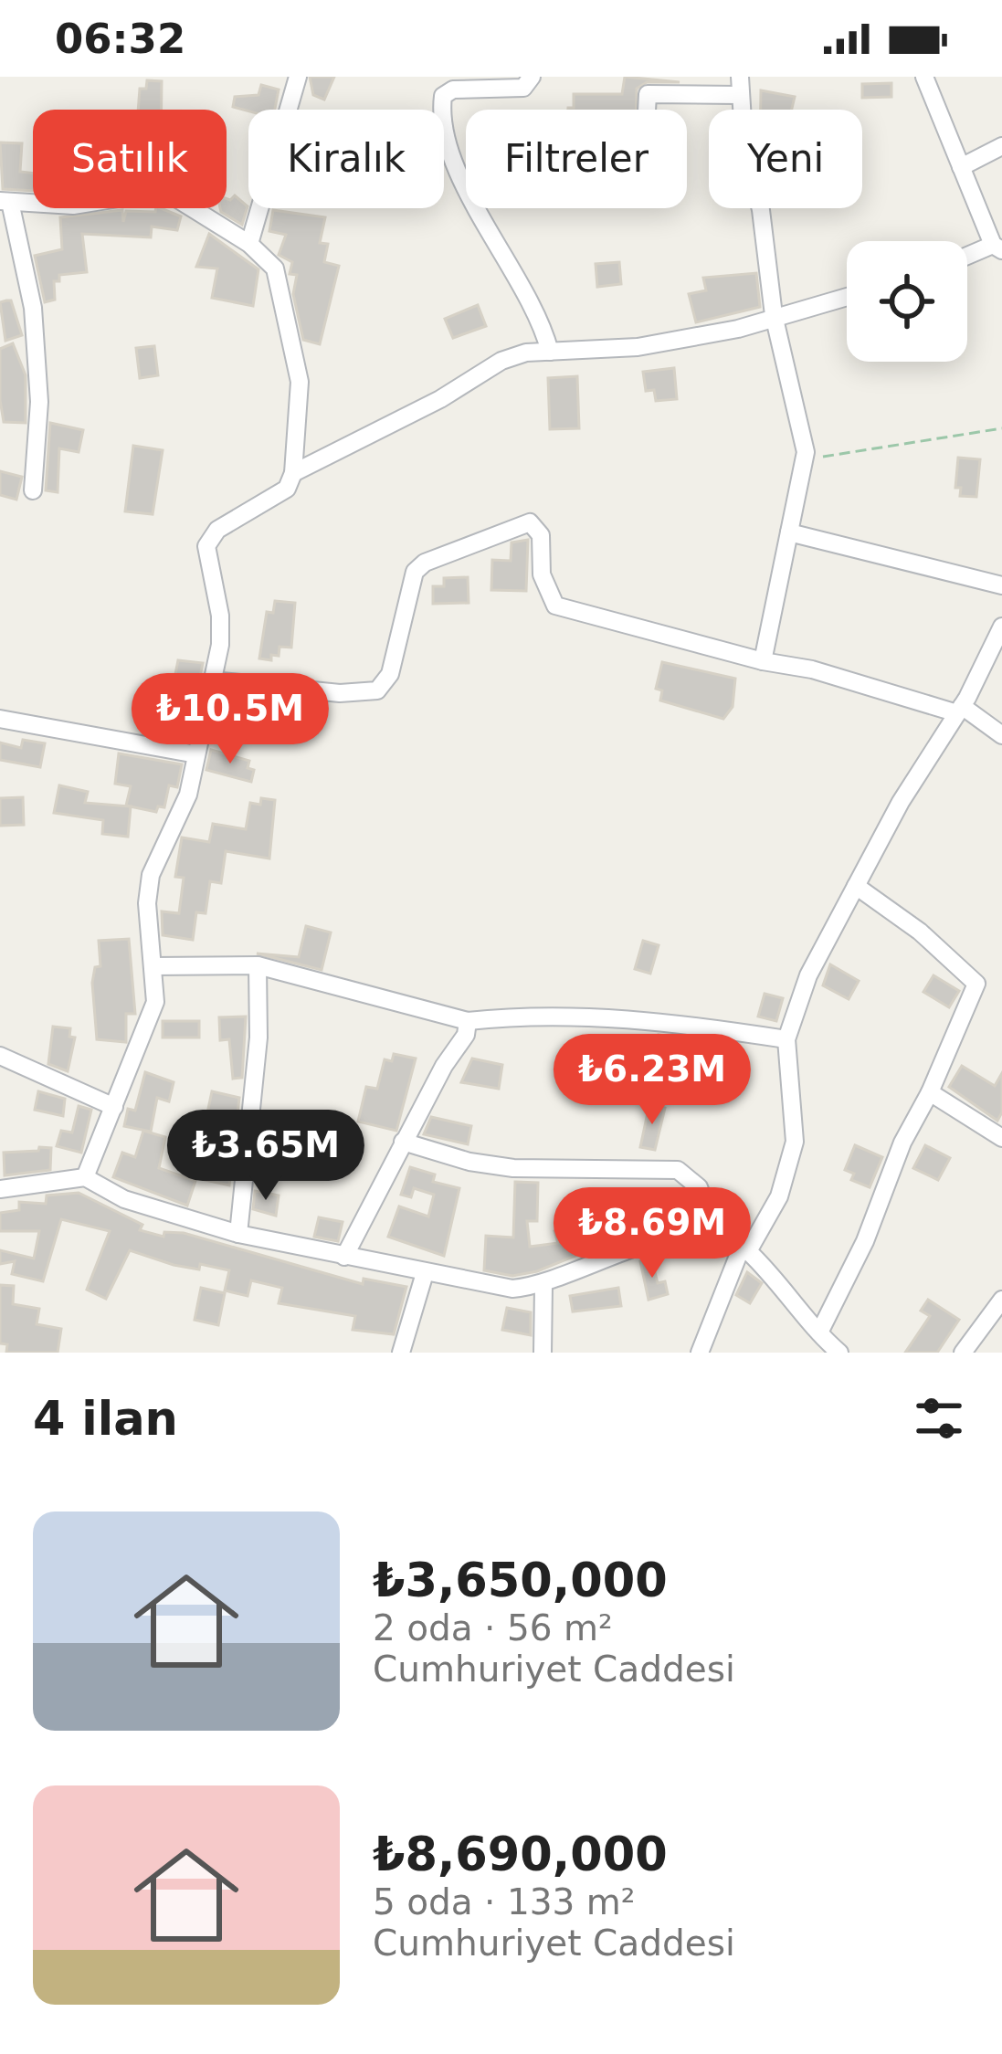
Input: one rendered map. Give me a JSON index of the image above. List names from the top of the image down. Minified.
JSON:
{"page":{"status":"06:32","chip":["Satılık","Kiralık","Filtreler","Yeni"],"price":["₺10.5M","₺6.23M","₺3.65M","₺8.69M"],"heading":"4 ilan","list":[{"name":"₺3,650,000","note":"2 oda · 56 m² · Cumhuriyet Caddesi"},{"name":"₺8,690,000","note":"5 oda · 133 m² · Cumhuriyet Caddesi"}]}}
